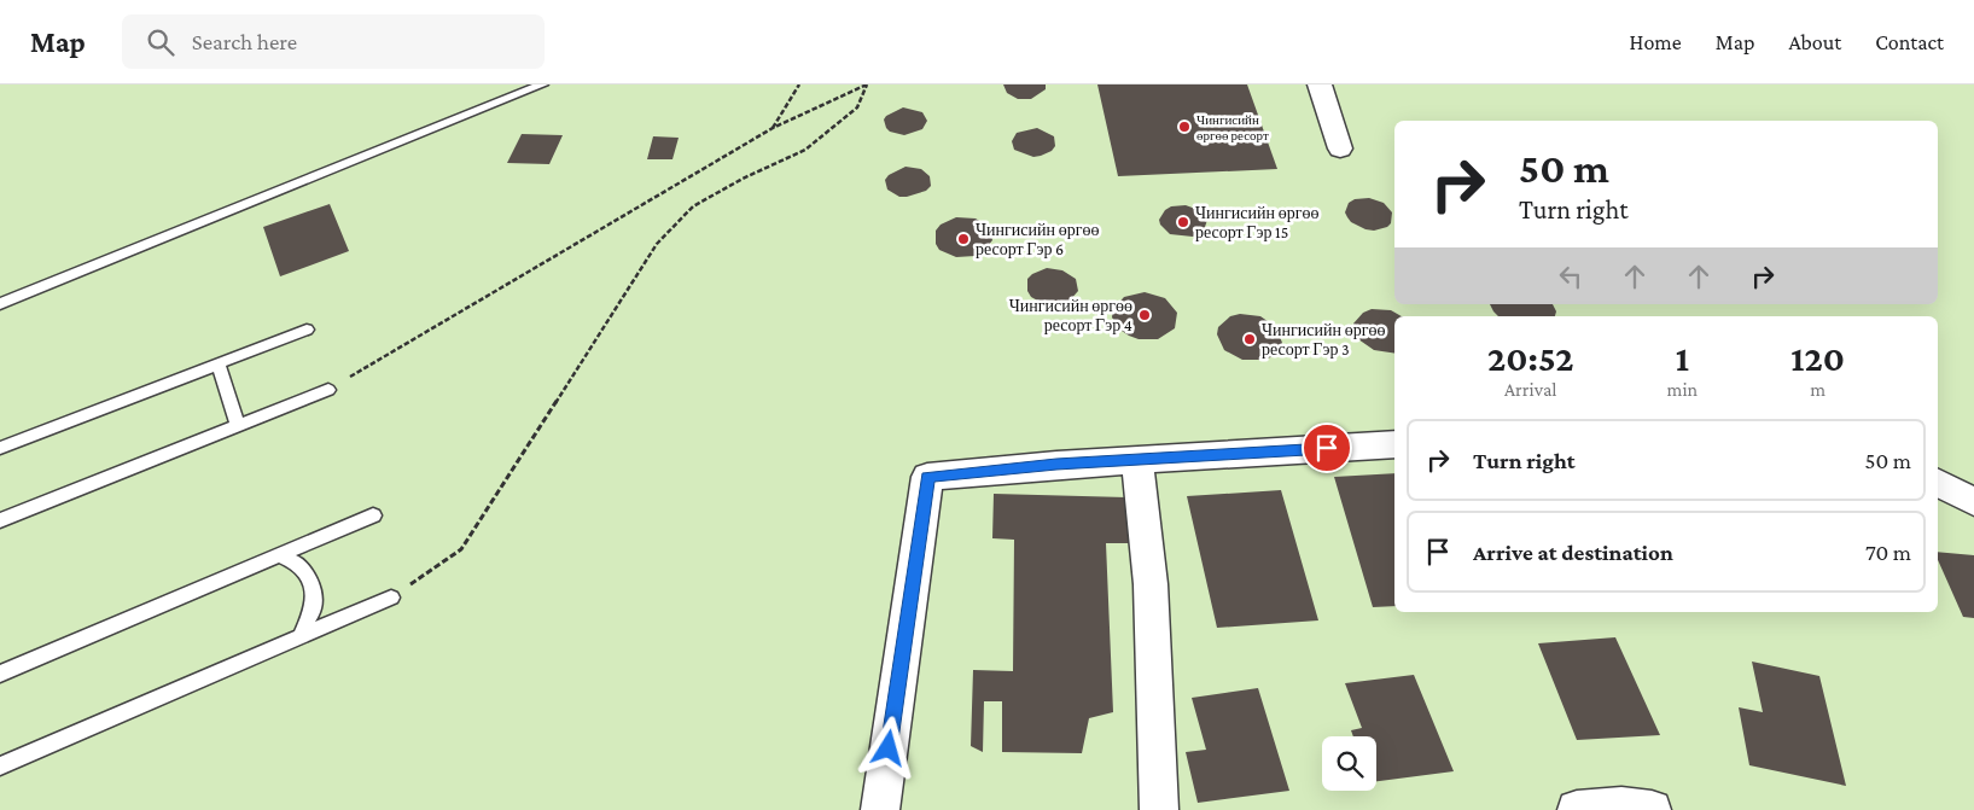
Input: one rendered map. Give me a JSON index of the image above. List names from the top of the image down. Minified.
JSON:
{"places":["Чингисийн өргөө ресорт","Чингисийн өргөө ресорт Гэр 15","Чингисийн өргөө ресорт Гэр 6","Чингисийн өргөө ресорт Гэр 4","Чингисийн өргөө ресорт Гэр 3"],"page":{"header":"Map","search":"Search here","nav":["Home","Map","About","Contact"],"turn":["50 m","Turn right"],"eta":["20:52","Arrival","1","min","120","m"],"list":[{"name":"Turn right","value":"50 m"},{"name":"Arrive at destination","value":"70 m"}]}}
